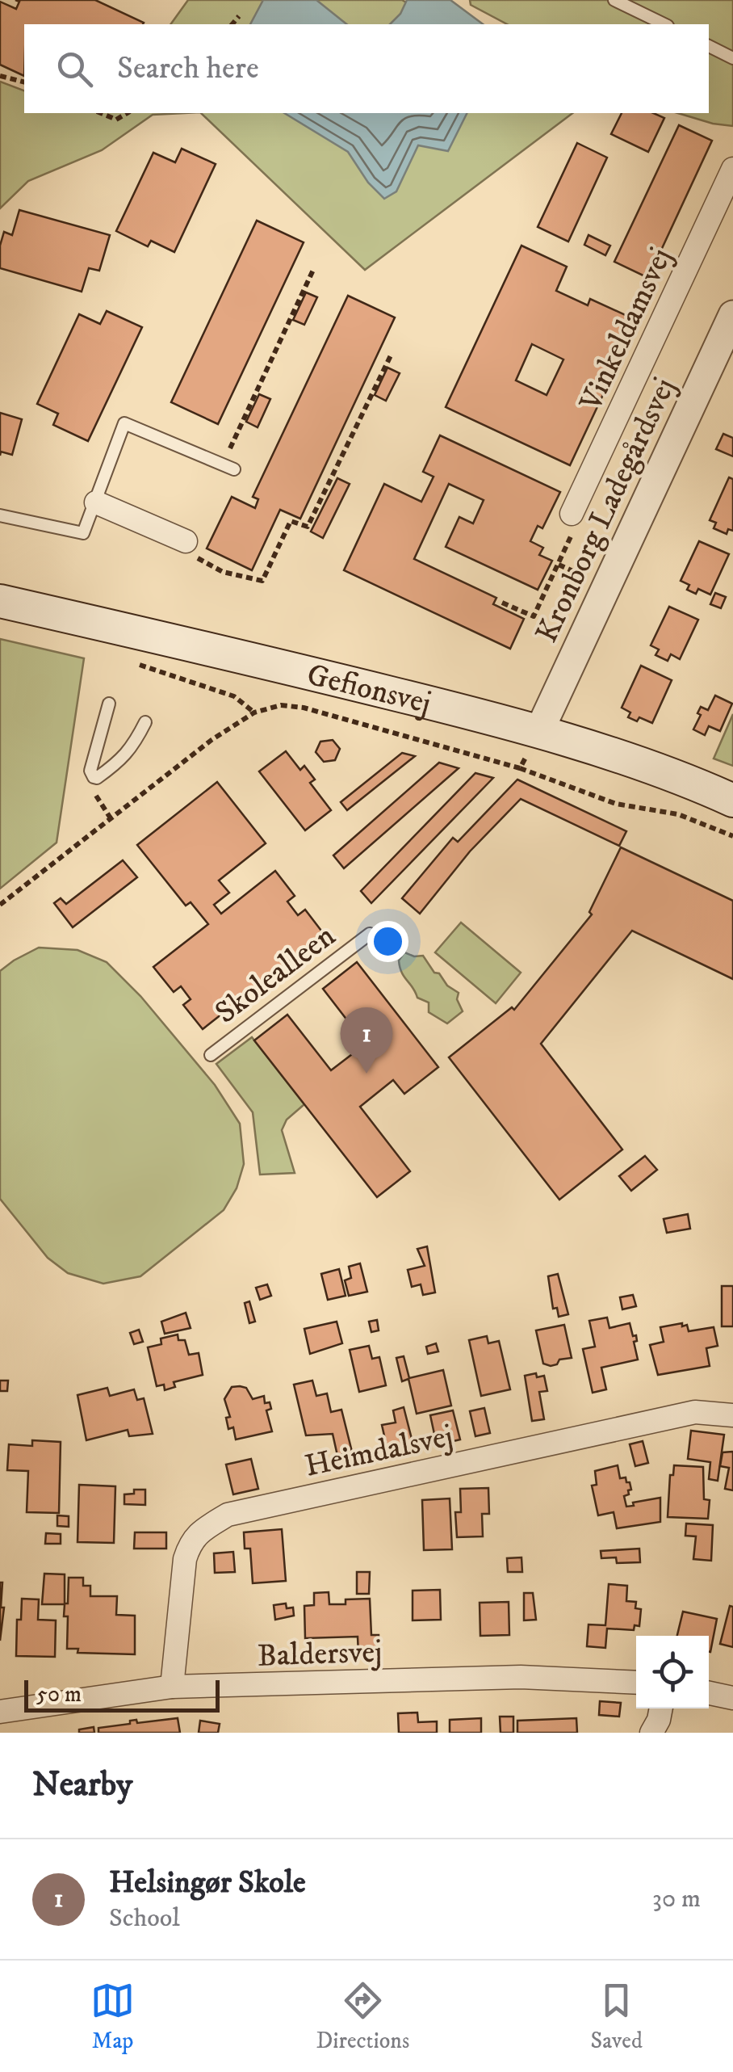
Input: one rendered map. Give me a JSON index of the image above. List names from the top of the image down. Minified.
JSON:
{"streets":{"main road":["Gefionsvej"],"street":["Vinkeldamsvej","Kronborg Ladegårdsvej","Heimdalsvej","Baldersvej"],"lane":["Skolealleen"]},"crossings":[["Kronborg Ladegårdsvej","Gefionsvej"],["Heimdalsvej","Baldersvej"]],"scale_bar":"50 m","page":{"search":"Search here","pins":"1","scale":"50 m","heading":"Nearby","list":[{"mark":"1","name":"Helsingør Skole","note":"School","value":"30 m"}],"nav":["Map","Directions","Saved"]}}
